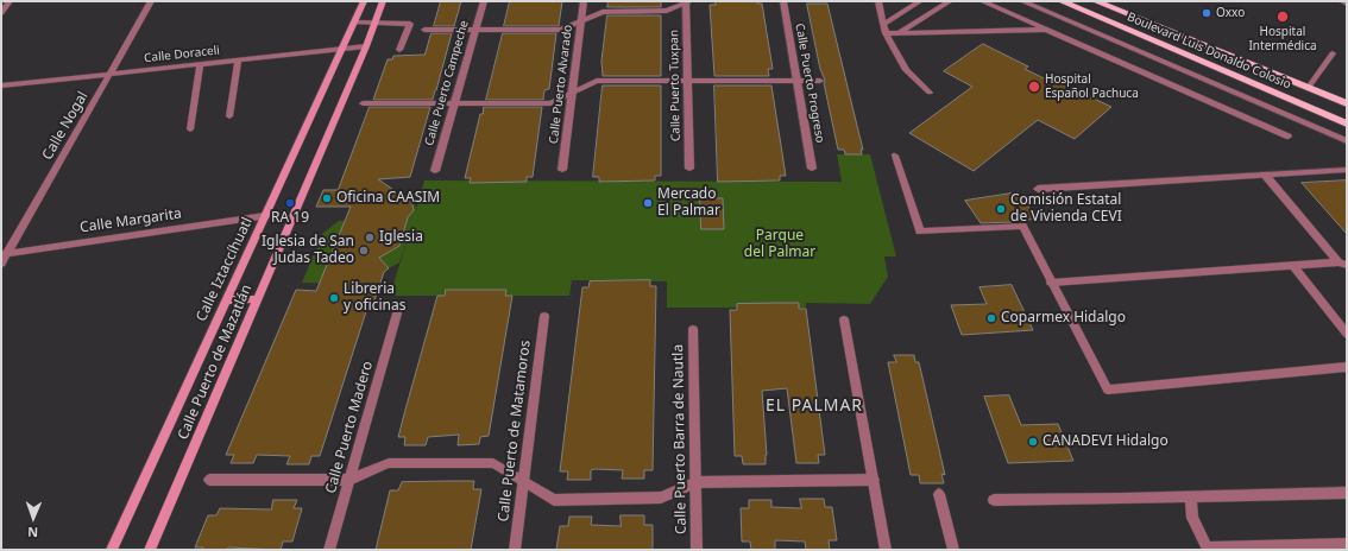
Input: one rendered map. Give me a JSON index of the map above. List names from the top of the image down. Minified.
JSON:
{"streets":{"main road":["Boulevard Luis Donaldo Colosio","Calle Iztaccíhuatl","Calle Puerto de Mazatlán"],"street":["Calle Doraceli","Calle Puerto Campeche","Calle Puerto Progreso","Calle Puerto Alvarado","Calle Puerto Tuxpan","Calle Nogal","Calle Margarita","Calle Puerto Madero","Calle Puerto de Matamoros","Calle Puerto Barra de Nautla"]},"crossings":[["Calle Doraceli","Calle Nogal"],["Calle Doraceli","Calle Iztaccíhuatl"],["Calle Doraceli","Calle Puerto de Mazatlán"],["Calle Nogal","Calle Margarita"],["Calle Margarita","Calle Iztaccíhuatl"]],"districts":["EL PALMAR"],"parks":["Parque del Palmar"],"places":["Oxxo","Hospital Intermédica","Hospital Español Pachuca","Oficina CAASIM","RA 19","Mercado El Palmar","Comisión Estatal de Vivienda CEVI","Iglesia","Iglesia de San Judas Tadeo","Libreria y oficinas","Coparmex Hidalgo","CANADEVI Hidalgo"],"north":"bottom"}
